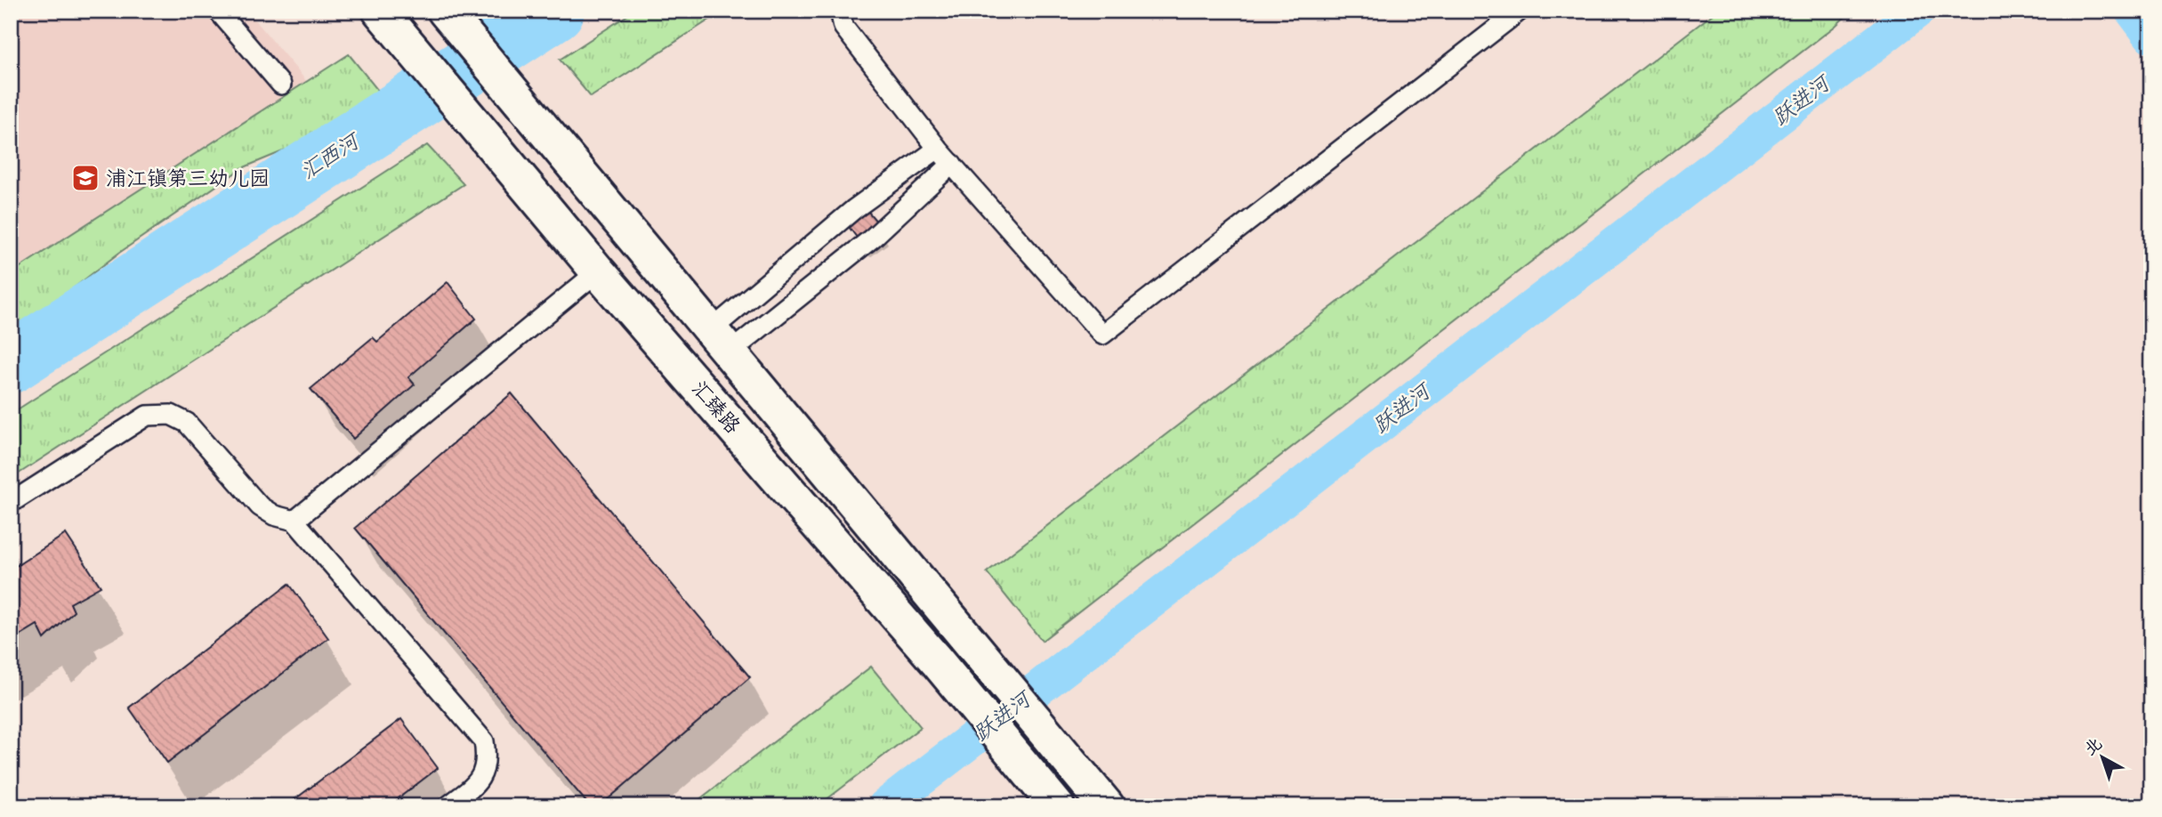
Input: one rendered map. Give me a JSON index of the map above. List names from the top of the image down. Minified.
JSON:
{"streets":{"street":["汇臻路"]},"water":["跃进河","汇西河"],"places":{"school or university":["浦江镇第三幼儿园"]},"north":"top left"}
